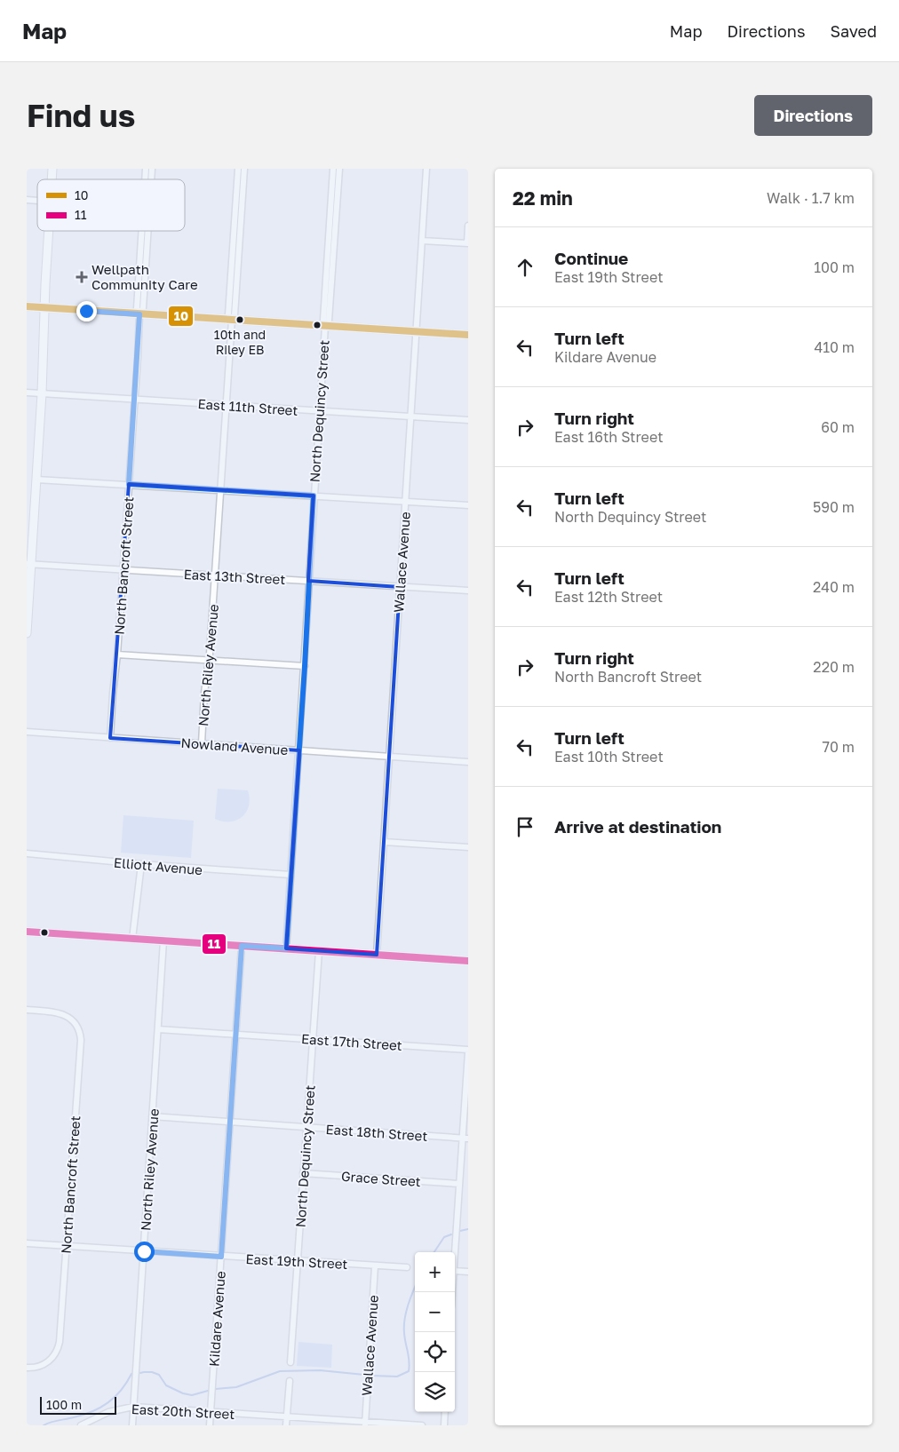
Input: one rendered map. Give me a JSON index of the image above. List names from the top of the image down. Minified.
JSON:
{"streets":{"street":["East 11th Street","North Dequincy Street","Wallace Avenue","North Bancroft Street","East 13th Street","North Riley Avenue","Nowland Avenue","Elliott Avenue","East 17th Street","East 18th Street","Grace Street","East 19th Street","Kildare Avenue","East 20th Street"]},"crossings":[["East 11th Street","North Dequincy Street"],["East 11th Street","Wallace Avenue"],["East 11th Street","North Bancroft Street"],["East 11th Street","North Riley Avenue"],["North Dequincy Street","East 13th Street"],["North Dequincy Street","Nowland Avenue"],["North Dequincy Street","Elliott Avenue"],["North Dequincy Street","East 17th Street"],["North Dequincy Street","East 18th Street"],["North Dequincy Street","Grace Street"],["North Dequincy Street","East 19th Street"],["Wallace Avenue","East 13th Street"],["Wallace Avenue","Nowland Avenue"],["Wallace Avenue","East 19th Street"],["Wallace Avenue","East 20th Street"],["North Bancroft Street","East 13th Street"],["North Bancroft Street","Nowland Avenue"],["North Bancroft Street","East 19th Street"],["East 13th Street","North Riley Avenue"],["North Riley Avenue","Nowland Avenue"],["North Riley Avenue","East 17th Street"],["North Riley Avenue","East 18th Street"],["North Riley Avenue","East 19th Street"],["North Riley Avenue","East 20th Street"],["East 17th Street","Kildare Avenue"],["East 18th Street","Kildare Avenue"],["East 19th Street","Kildare Avenue"],["Kildare Avenue","East 20th Street"]],"places":{"health":["Wellpath Community Care"],"other":["10th and Riley EB"]},"lines":["transit line 10","transit line 11"],"legend":["10","11"],"scale_bar":"100 m","page":{"header":"Map","nav":["Map","Directions","Saved"],"buttons":"Directions","title":"Find us","heading":["22 min","Walk · 1.7 km"],"list":[["Continue","East 19th Street","100 m"],["Turn left","Kildare Avenue","410 m"],["Turn right","East 16th Street","60 m"],["Turn left","North Dequincy Street","590 m"],["Turn left","East 12th Street","240 m"],["Turn right","North Bancroft Street","220 m"],["Turn left","East 10th Street","70 m"],"Arrive at destination"],"map_buttons":["+","−"],"scale":"100 m"}}
